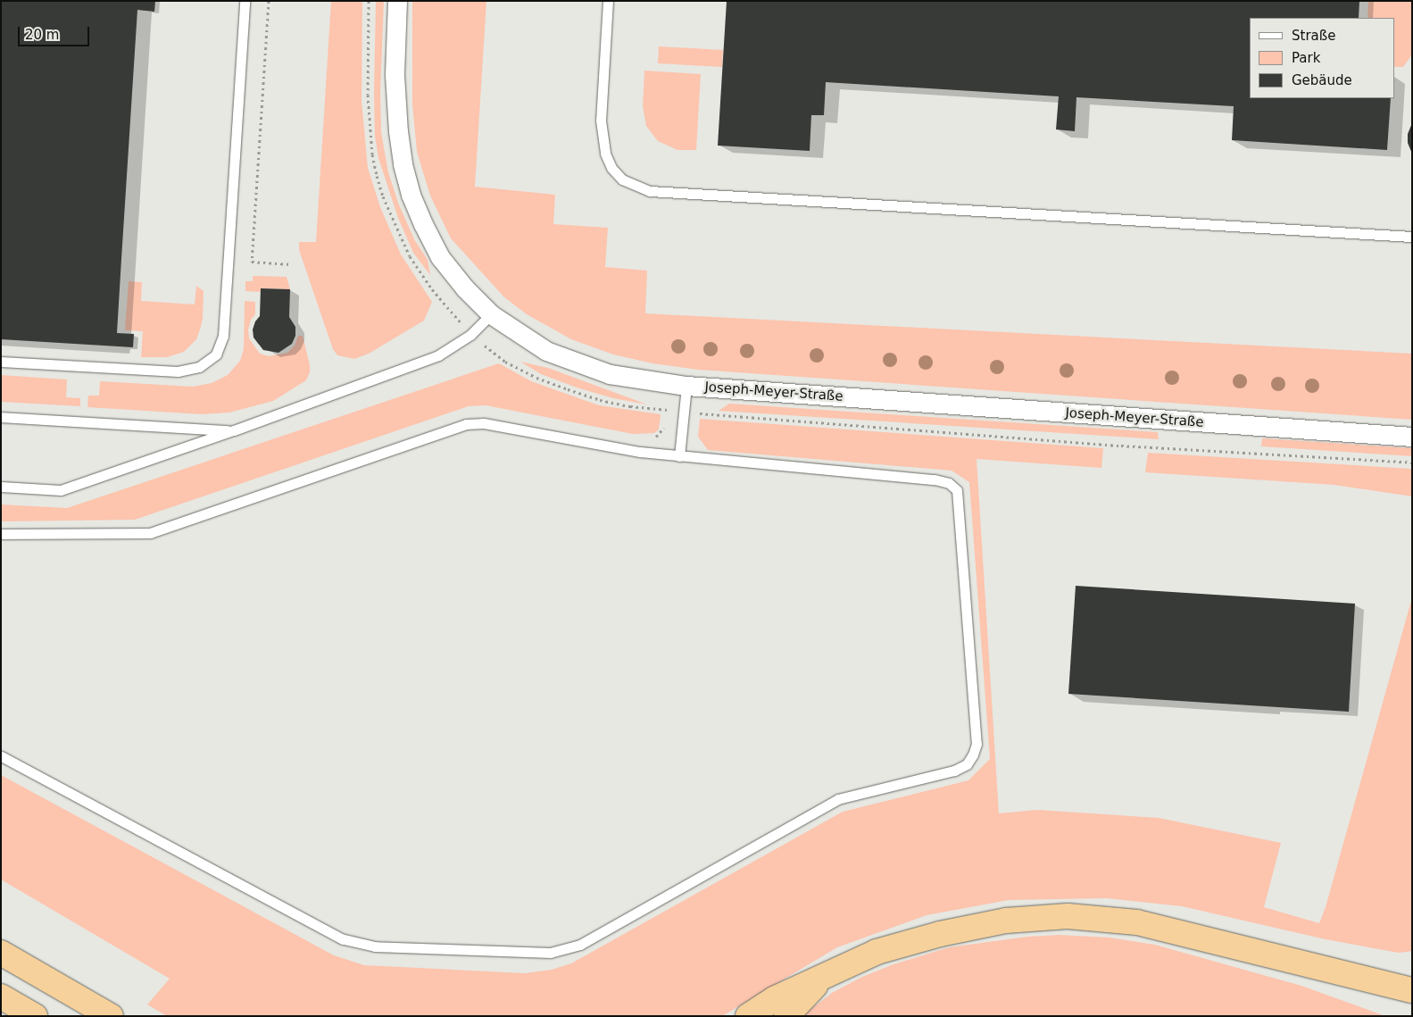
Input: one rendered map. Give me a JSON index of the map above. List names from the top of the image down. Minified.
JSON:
{"streets":{"street":["Joseph-Meyer-Straße"]},"legend":["Straße","Park","Gebäude"],"scale_bar":"20 m"}
